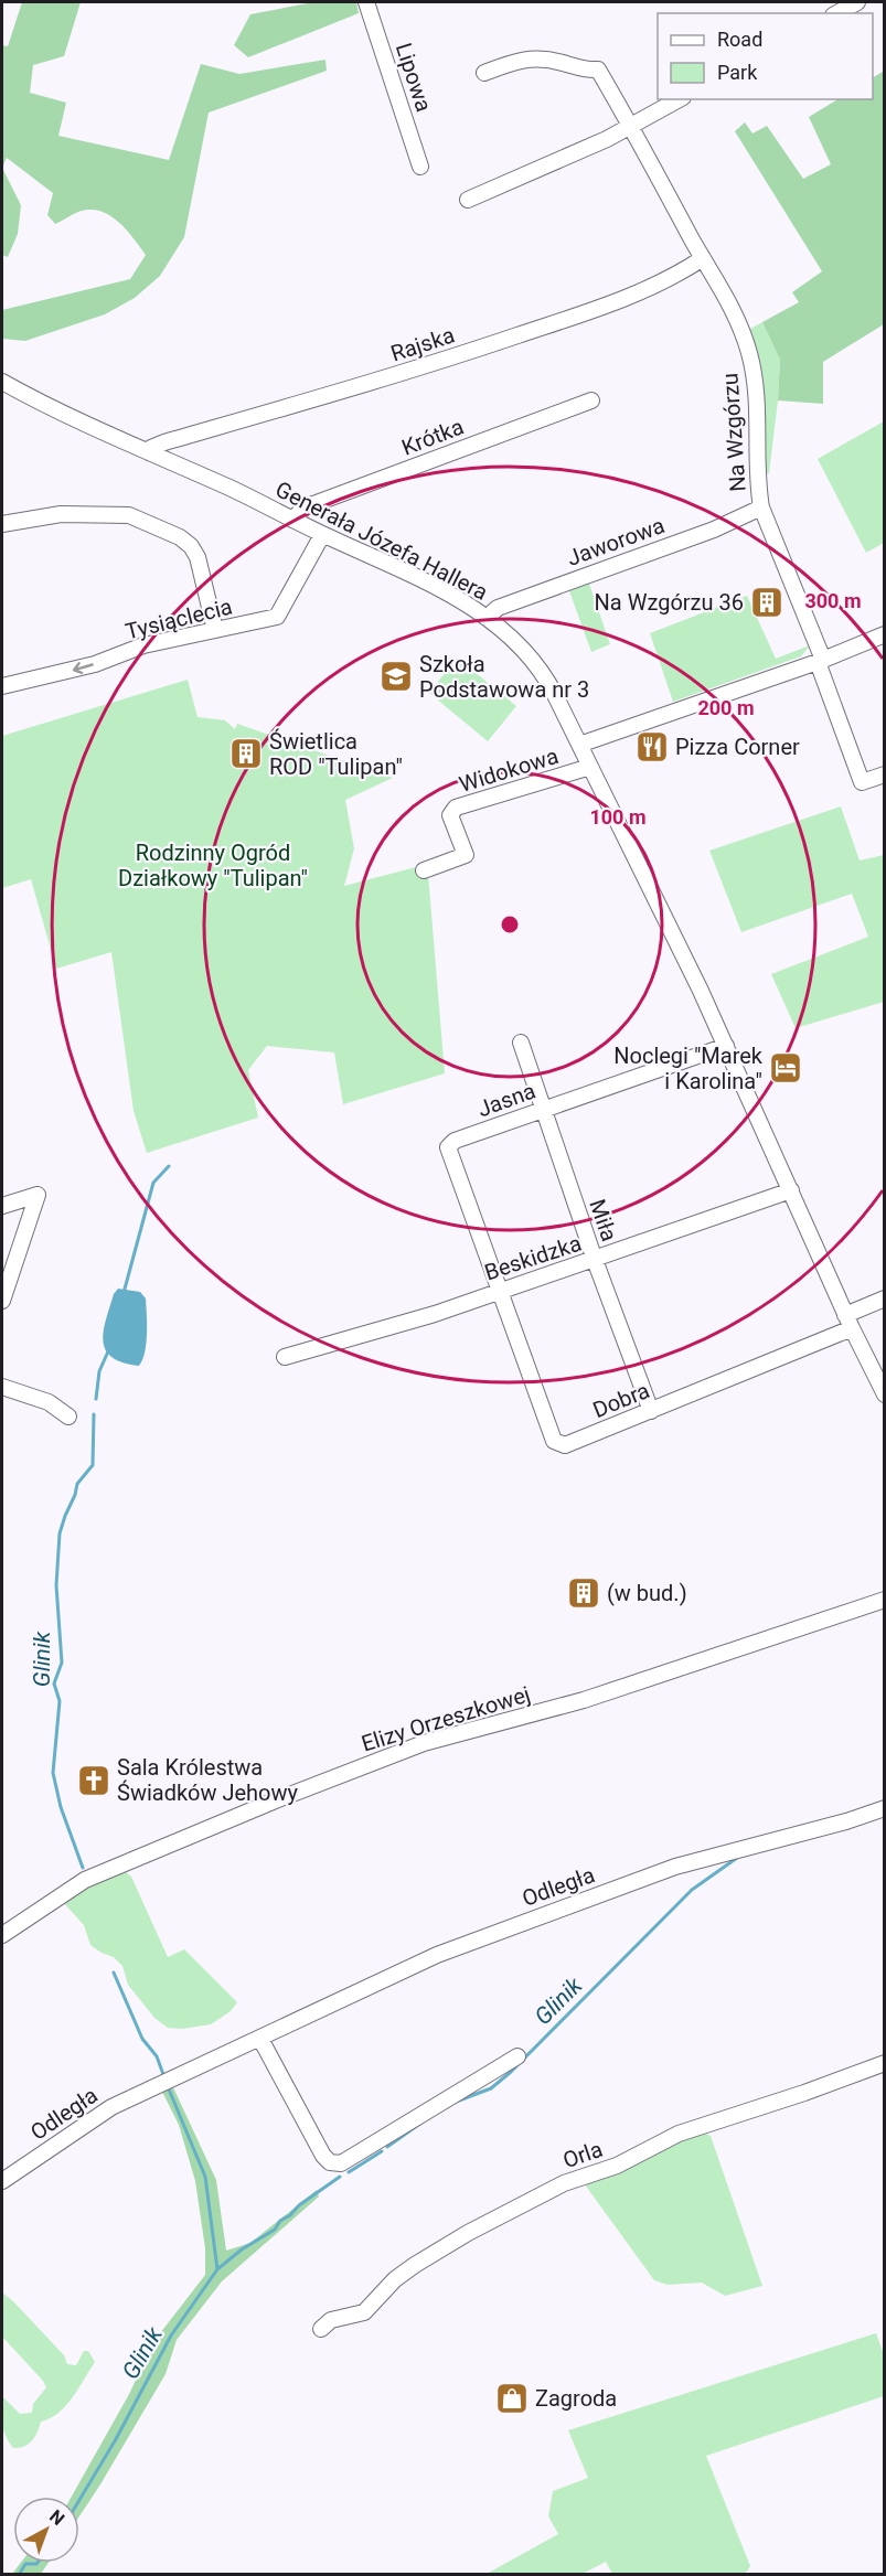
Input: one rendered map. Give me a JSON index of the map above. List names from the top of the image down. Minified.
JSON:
{"streets":{"street":["Lipowa","Rajska","Na Wzgórzu","Krótka","Generała Józefa Hallera","Jaworowa","Tysiąclecia","Widokowa","Jasna","Miła","Beskidzka","Dobra","Elizy Orzeszkowej","Odległa","Orla"]},"crossings":[["Rajska","Na Wzgórzu"],["Rajska","Generała Józefa Hallera"],["Na Wzgórzu","Jaworowa"],["Krótka","Generała Józefa Hallera"],["Generała Józefa Hallera","Jaworowa"],["Generała Józefa Hallera","Tysiąclecia"],["Generała Józefa Hallera","Widokowa"],["Generała Józefa Hallera","Jasna"],["Generała Józefa Hallera","Beskidzka"],["Generała Józefa Hallera","Dobra"],["Jasna","Miła"],["Jasna","Beskidzka"],["Jasna","Dobra"],["Miła","Beskidzka"],["Miła","Dobra"],["Beskidzka","Dobra"]],"one_way":["Tysiąclecia"],"water":["Glinik"],"parks":["Rodzinny Ogród Działkowy \"Tulipan\""],"places":{"building":["Na Wzgórzu 36","Świetlica ROD \"Tulipan\"","(w bud.)"],"school or university":["Szkoła Podstawowa nr 3"],"restaurant":["Pizza Corner"],"hotel":["Noclegi \"Marek i Karolina\""],"church":["Sala Królestwa Świadków Jehowy"],"shop":["Zagroda"]},"legend":["Road","Park"],"north":"top right","rings":["300 m","200 m","100 m"]}
